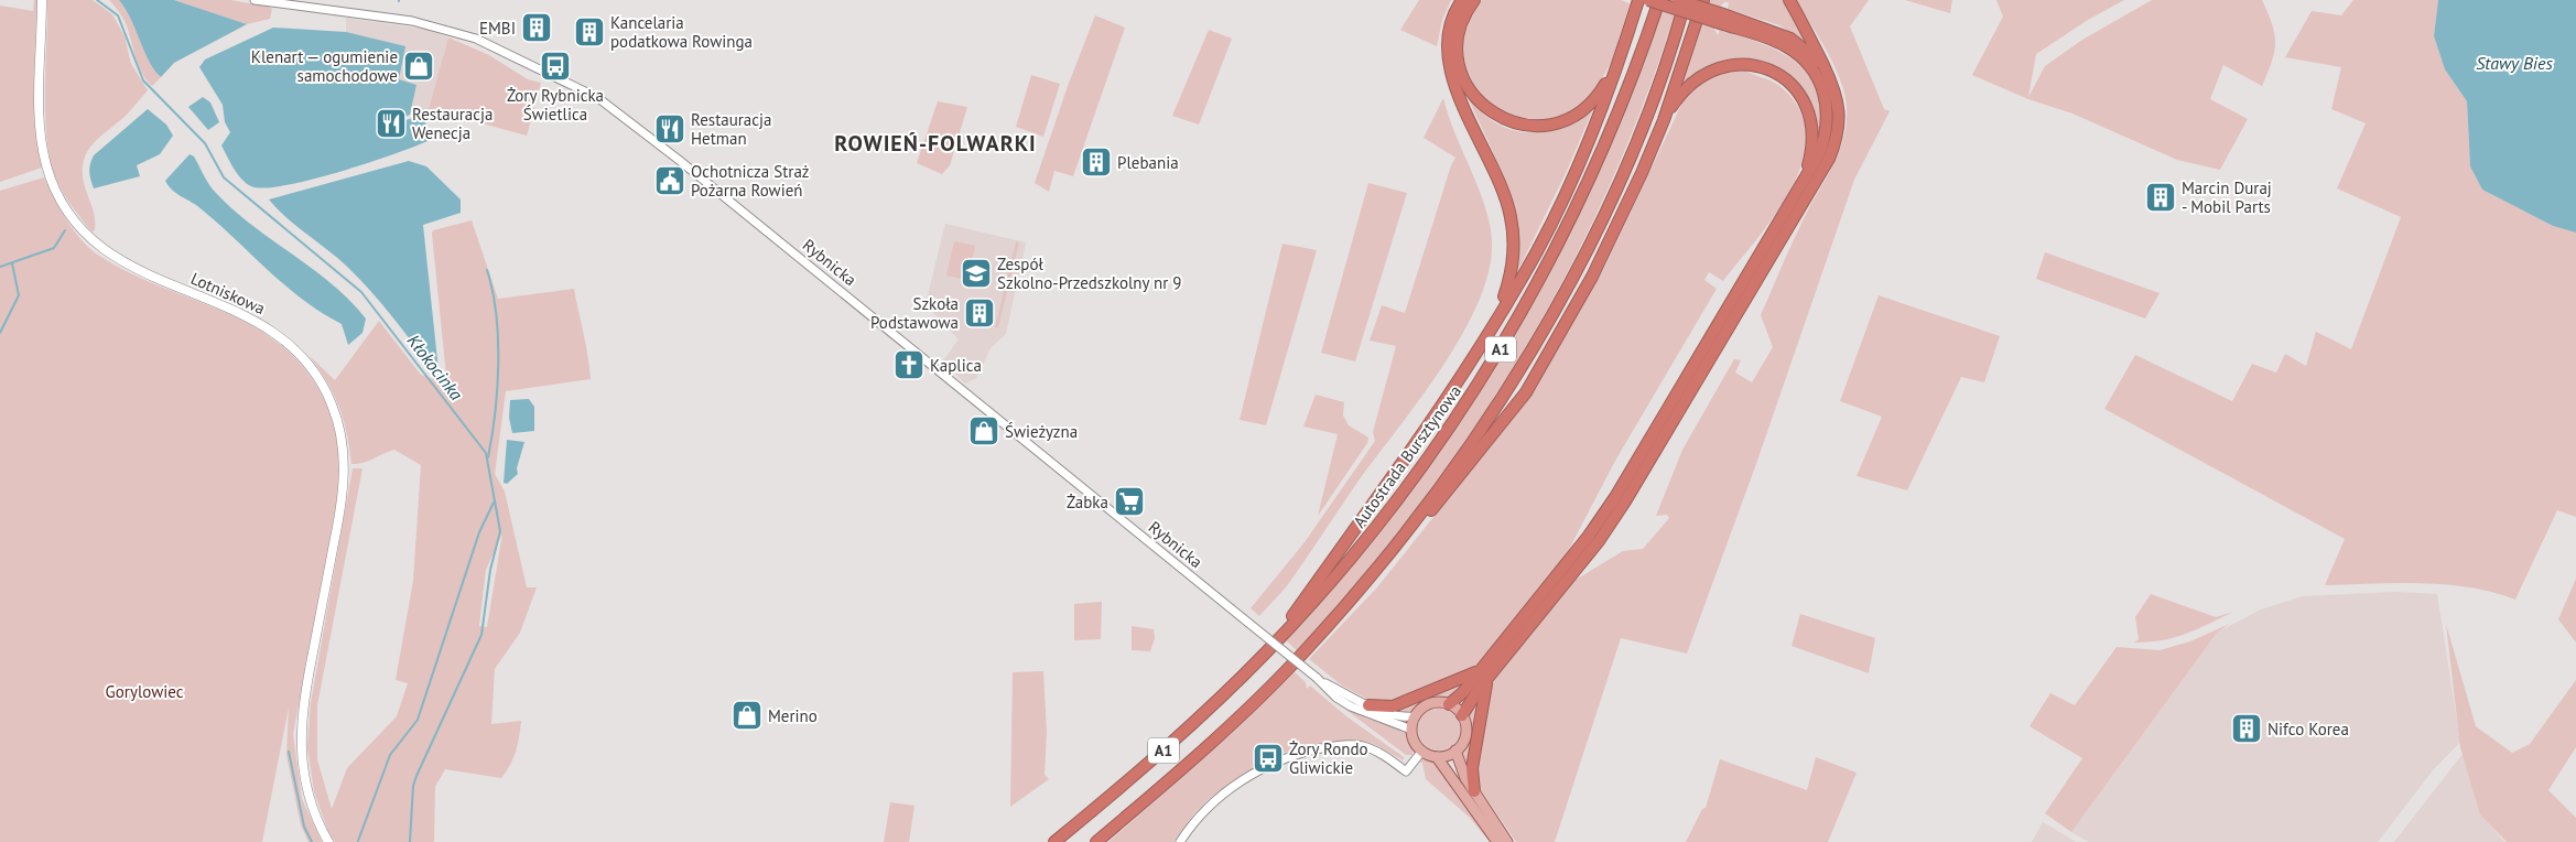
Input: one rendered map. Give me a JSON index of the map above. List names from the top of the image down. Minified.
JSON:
{"streets":{"highway":["A1","Autostrada Bursztynowa"],"main road":["Lotniskowa"],"street":["Rybnicka"]},"districts":["ROWIEŃ-FOLWARKI"],"water":["Stawy Bies","Kłokocinka"],"parks":["Gorylowiec"],"places":{"building":["EMBI","Kancelaria podatkowa Rowinga","Plebania","Marcin Duraj - Mobil Parts","Szkoła Podstawowa","Nifco Korea"],"shop":["Klenart — ogumienie samochodowe","Świeżyzna","Merino"],"bus stop":["Żory Rybnicka Świetlica","Żory Rondo Gliwickie"],"restaurant":["Restauracja Wenecja","Restauracja Hetman"],"public building":["Ochotnicza Straż Pożarna Rowień"],"school or university":["Zespół Szkolno-Przedszkolny nr 9"],"church":["Kaplica"],"supermarket":["Żabka"]}}
